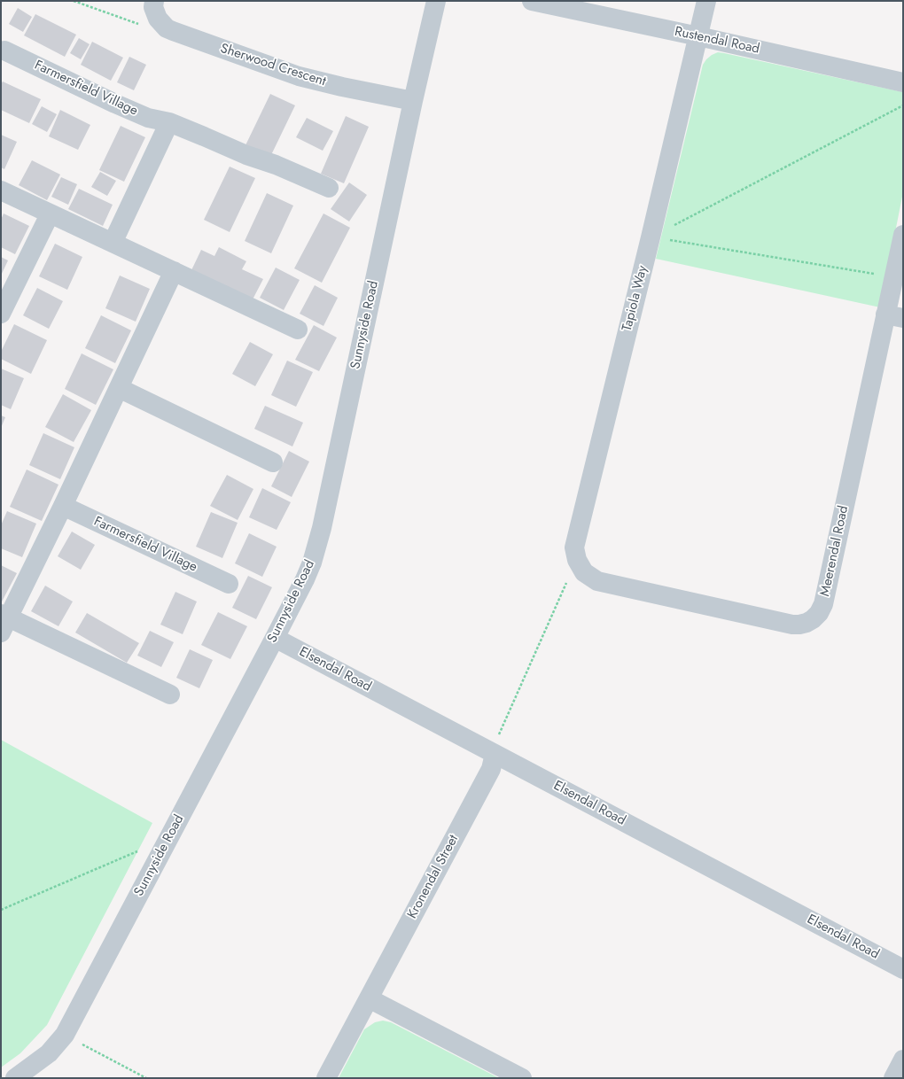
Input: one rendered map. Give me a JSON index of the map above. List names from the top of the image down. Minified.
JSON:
{"streets":{"street":["Rustendal Road","Sherwood Crescent","Farmersfield Village","Tapiola Way","Sunnyside Road","Meerendal Road","Elsendal Road","Kronendal Street"]},"crossings":[["Rustendal Road","Tapiola Way"],["Sherwood Crescent","Sunnyside Road"],["Tapiola Way","Meerendal Road"],["Sunnyside Road","Elsendal Road"],["Elsendal Road","Kronendal Street"]]}
